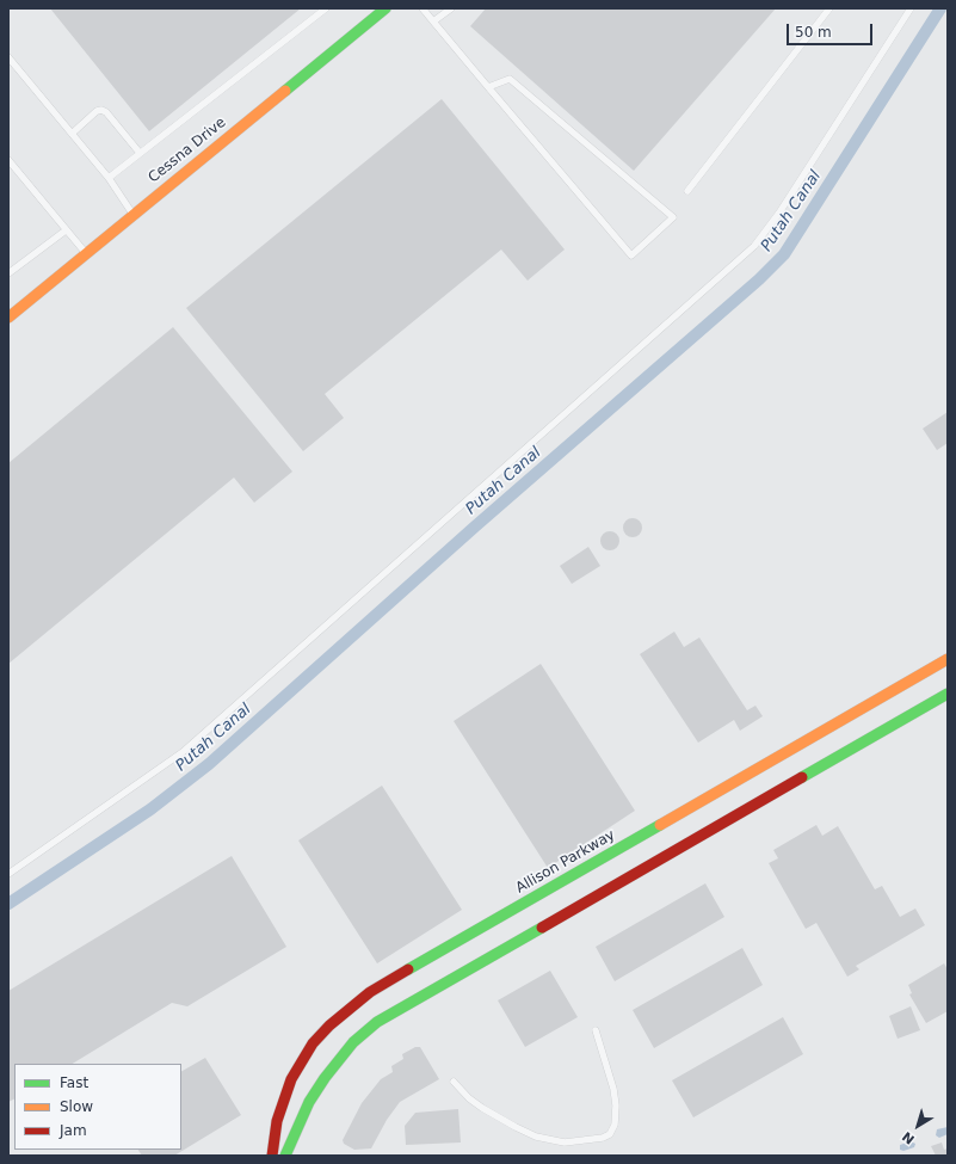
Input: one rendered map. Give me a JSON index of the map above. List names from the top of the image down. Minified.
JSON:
{"streets":{"street":["Cessna Drive","Allison Parkway"]},"water":["Putah Canal"],"legend":["Fast","Slow","Jam"],"scale_bar":"50 m","north":"bottom left"}
